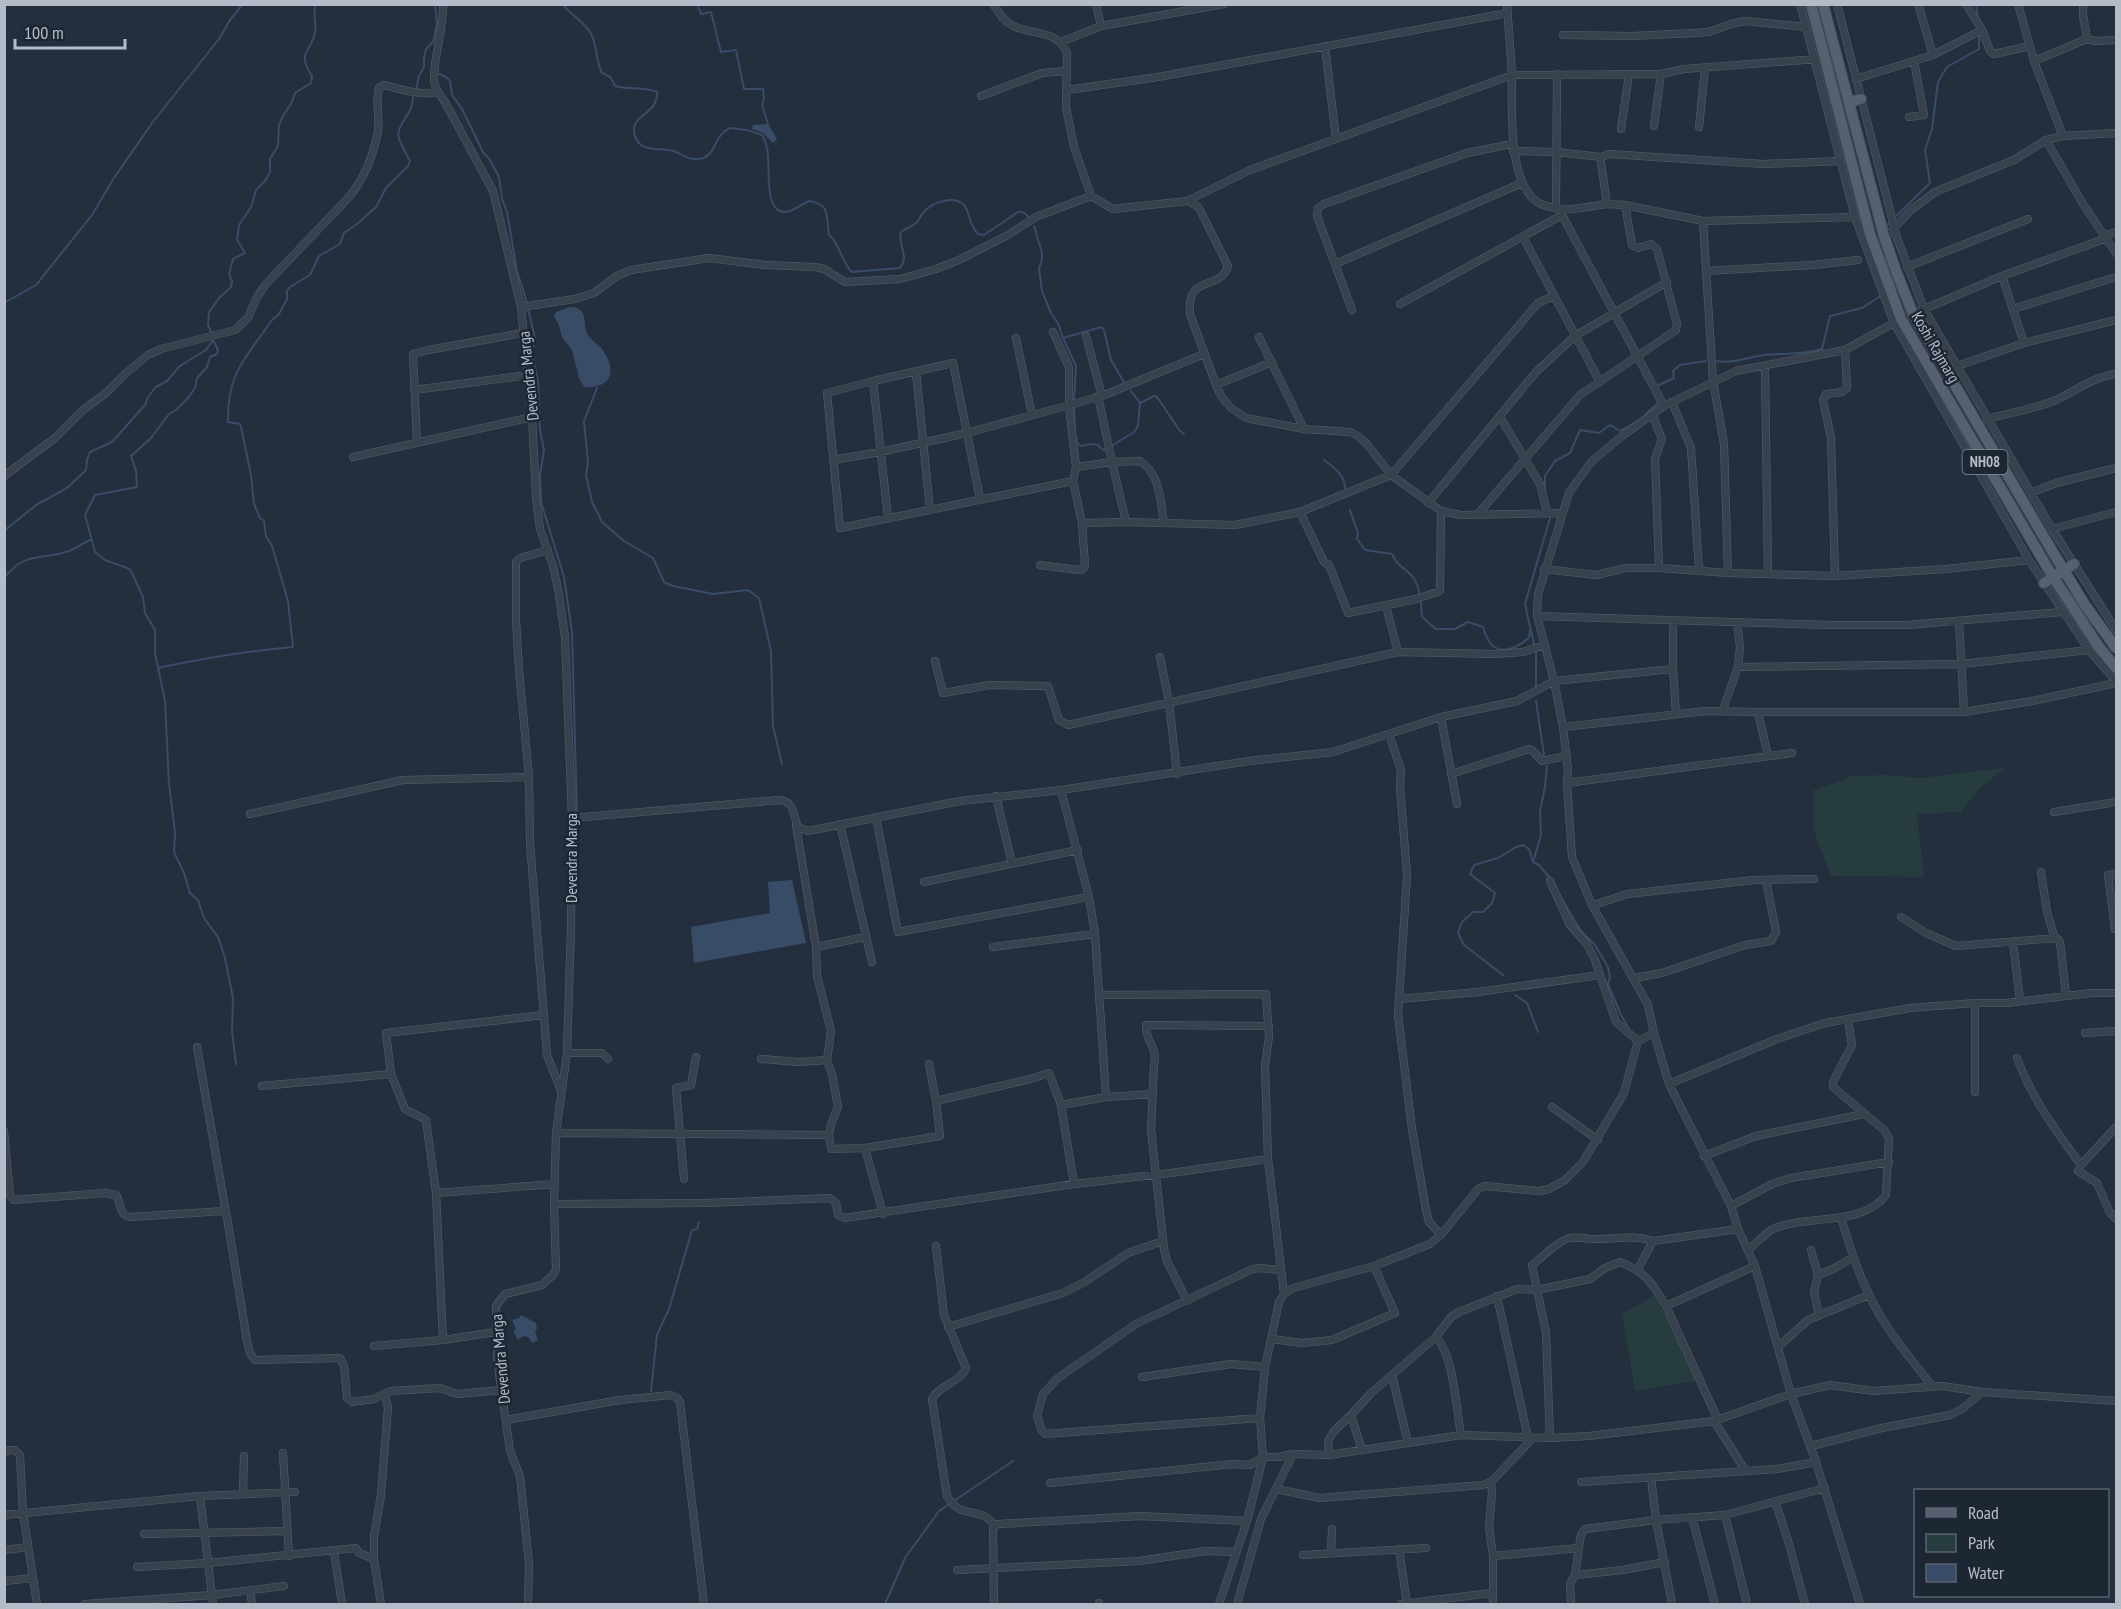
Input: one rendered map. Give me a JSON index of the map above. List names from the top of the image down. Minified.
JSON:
{"streets":{"main road":["Koshi Rajmarg","NH08"],"street":["Devendra Marga"]},"legend":["Road","Park","Water"],"scale_bar":"100 m"}
